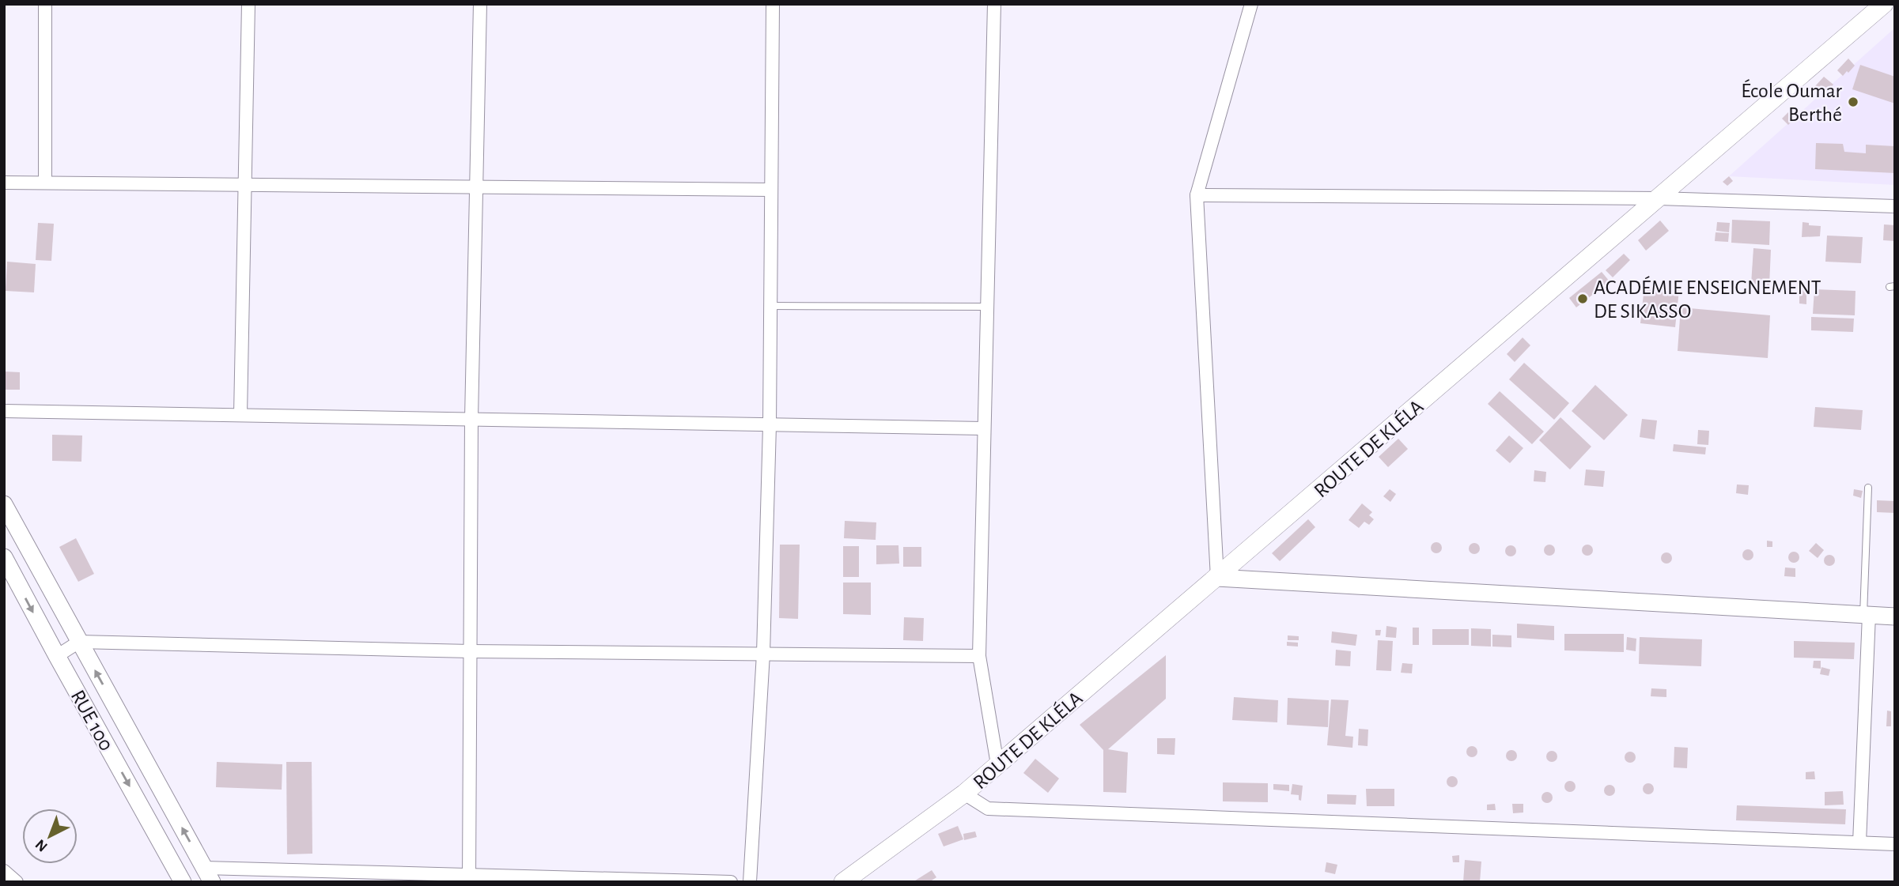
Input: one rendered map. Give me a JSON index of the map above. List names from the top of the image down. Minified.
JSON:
{"streets":{"main road":["ROUTE DE KLÉLA"],"street":["RUE 100"]},"places":["École Oumar Berthé","ACADÉMIE ENSEIGNEMENT DE SIKASSO"],"north":"bottom left"}
